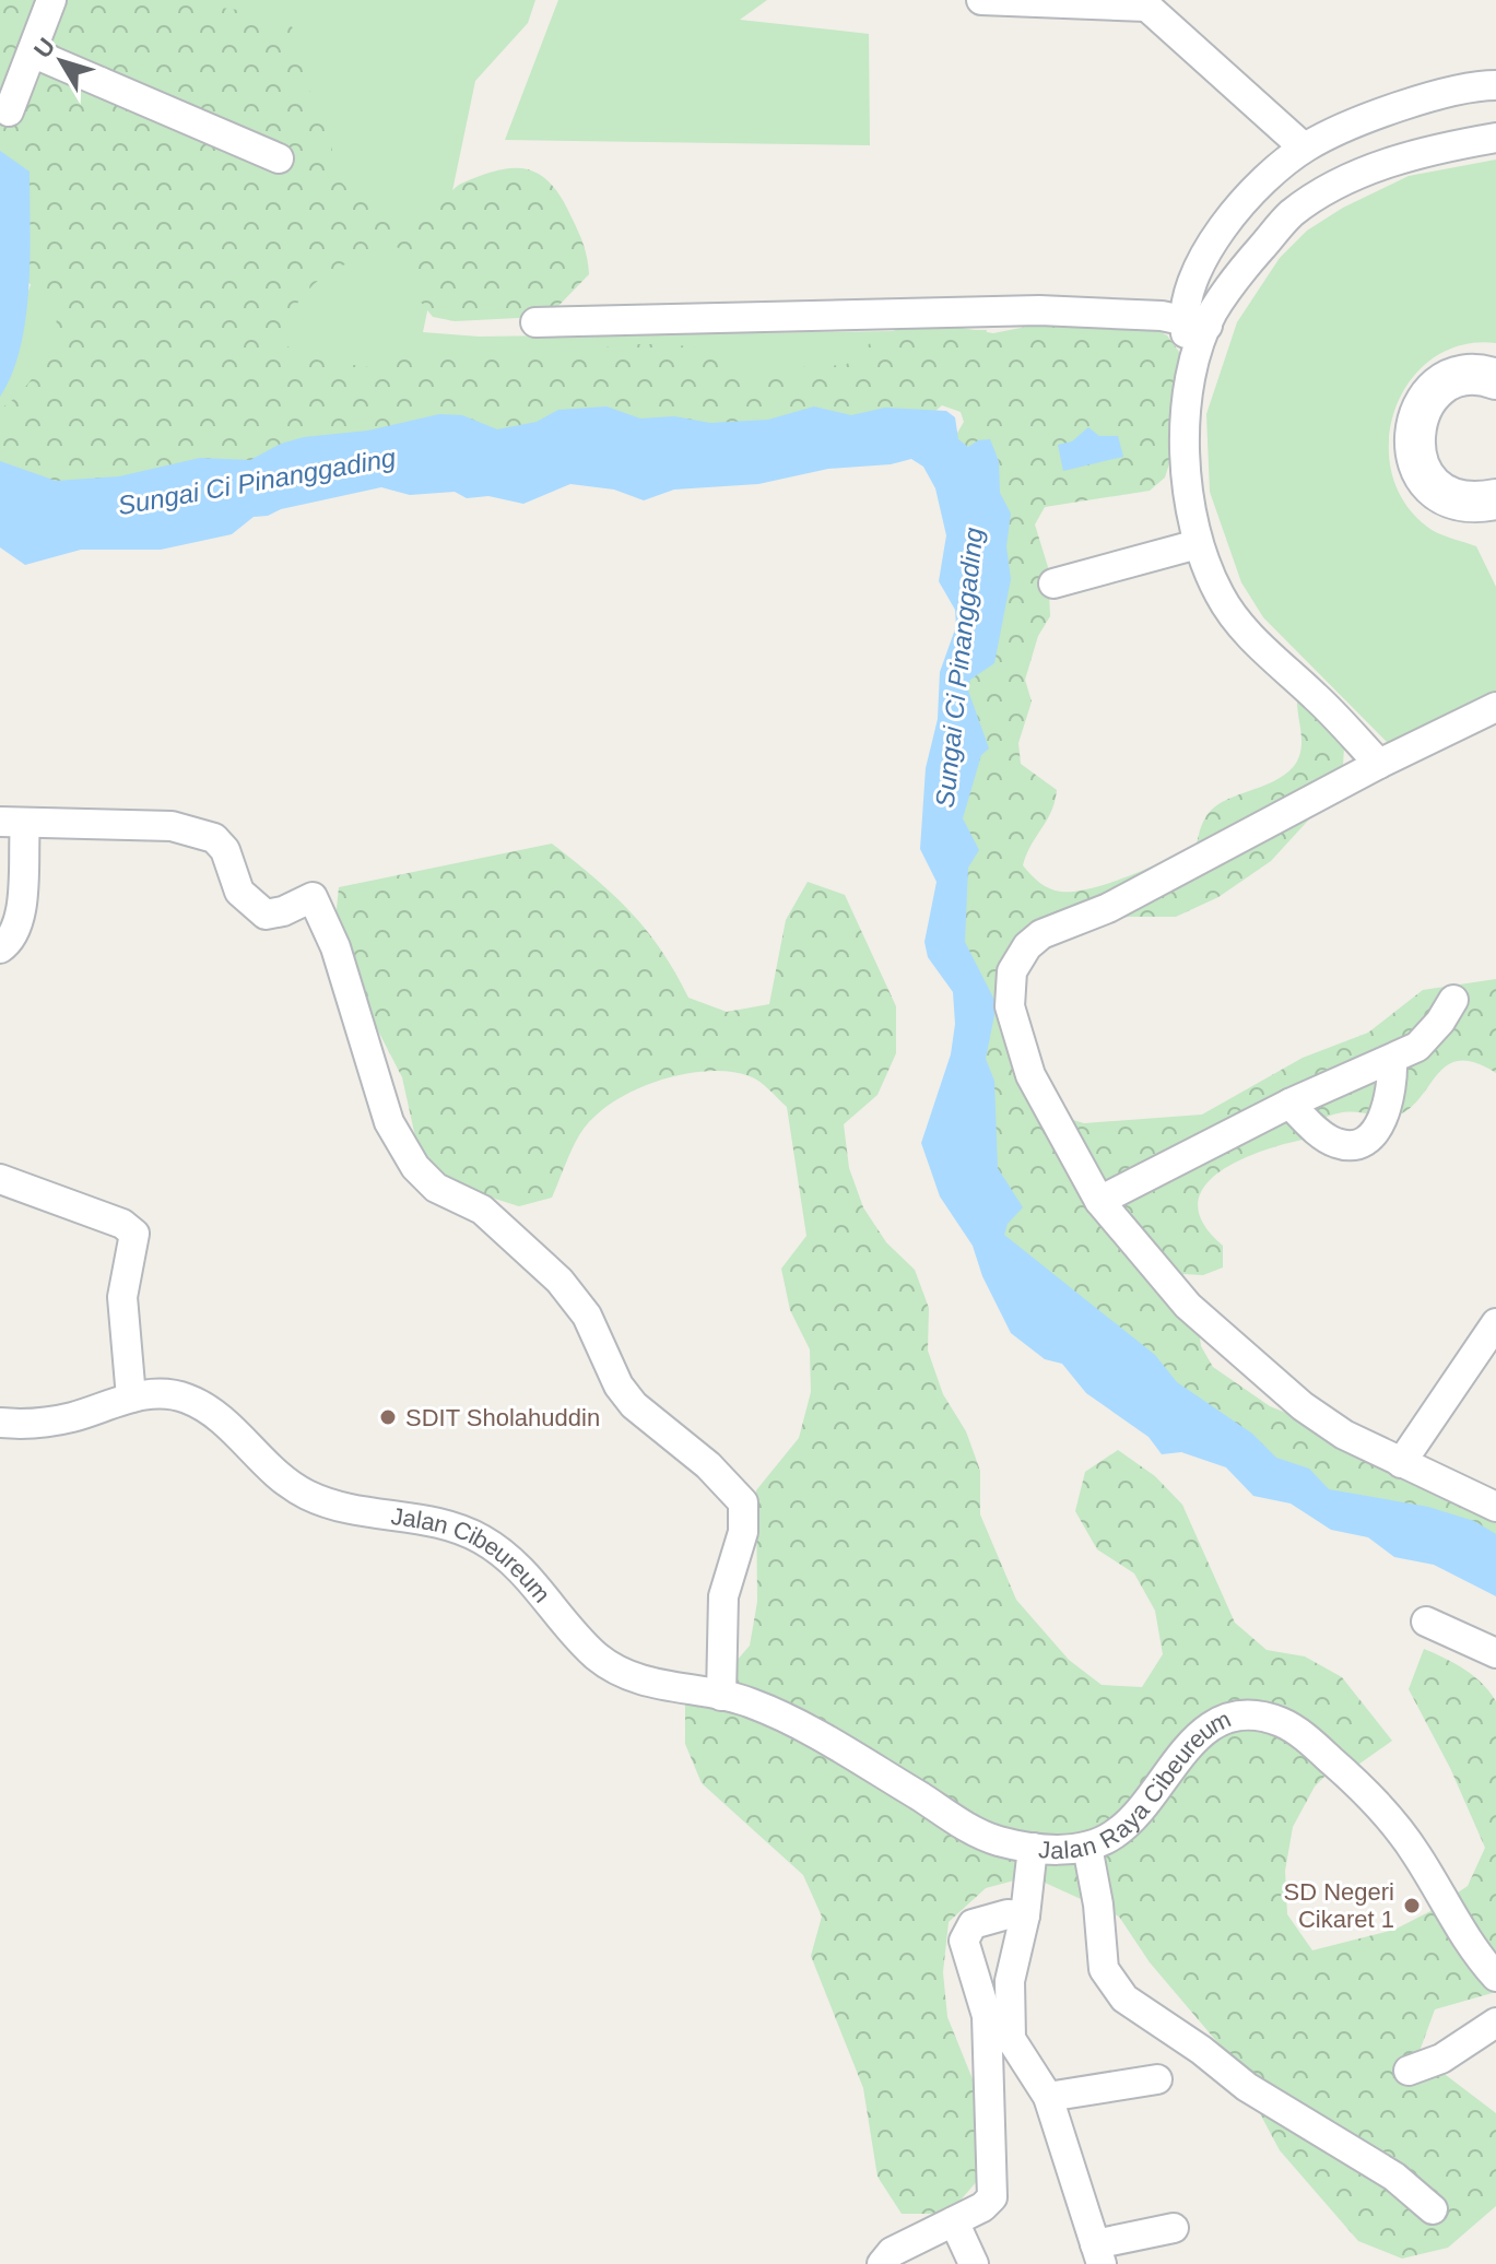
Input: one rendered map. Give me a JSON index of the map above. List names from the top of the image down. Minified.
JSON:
{"streets":{"street":["Jalan Cibeureum","Jalan Raya Cibeureum"]},"crossings":[["Jalan Cibeureum","Jalan Raya Cibeureum"]],"water":["Sungai Ci Pinanggading"],"places":["SDIT Sholahuddin","SD Negeri Cikaret 1"],"north":"top left"}
